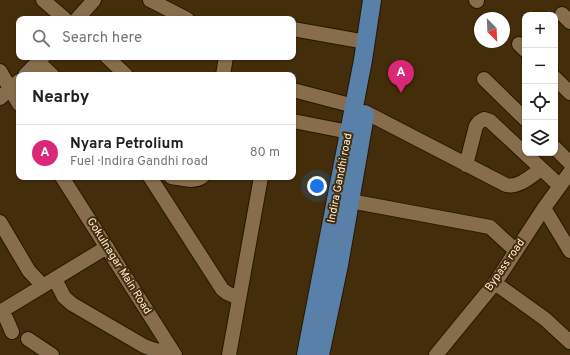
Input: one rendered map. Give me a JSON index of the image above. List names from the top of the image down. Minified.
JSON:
{"streets":{"main road":["Indira Gandhi road"],"street":["Bypass road","Gokulnagar Main Road"]},"north":"bottom right","page":{"map_buttons":["+","−"],"search":"Search here","pins":"A","heading":"Nearby","list":[{"mark":"A","name":"Nyara Petrolium","note":"Fuel · Indira Gandhi road","value":"80 m"}]}}
